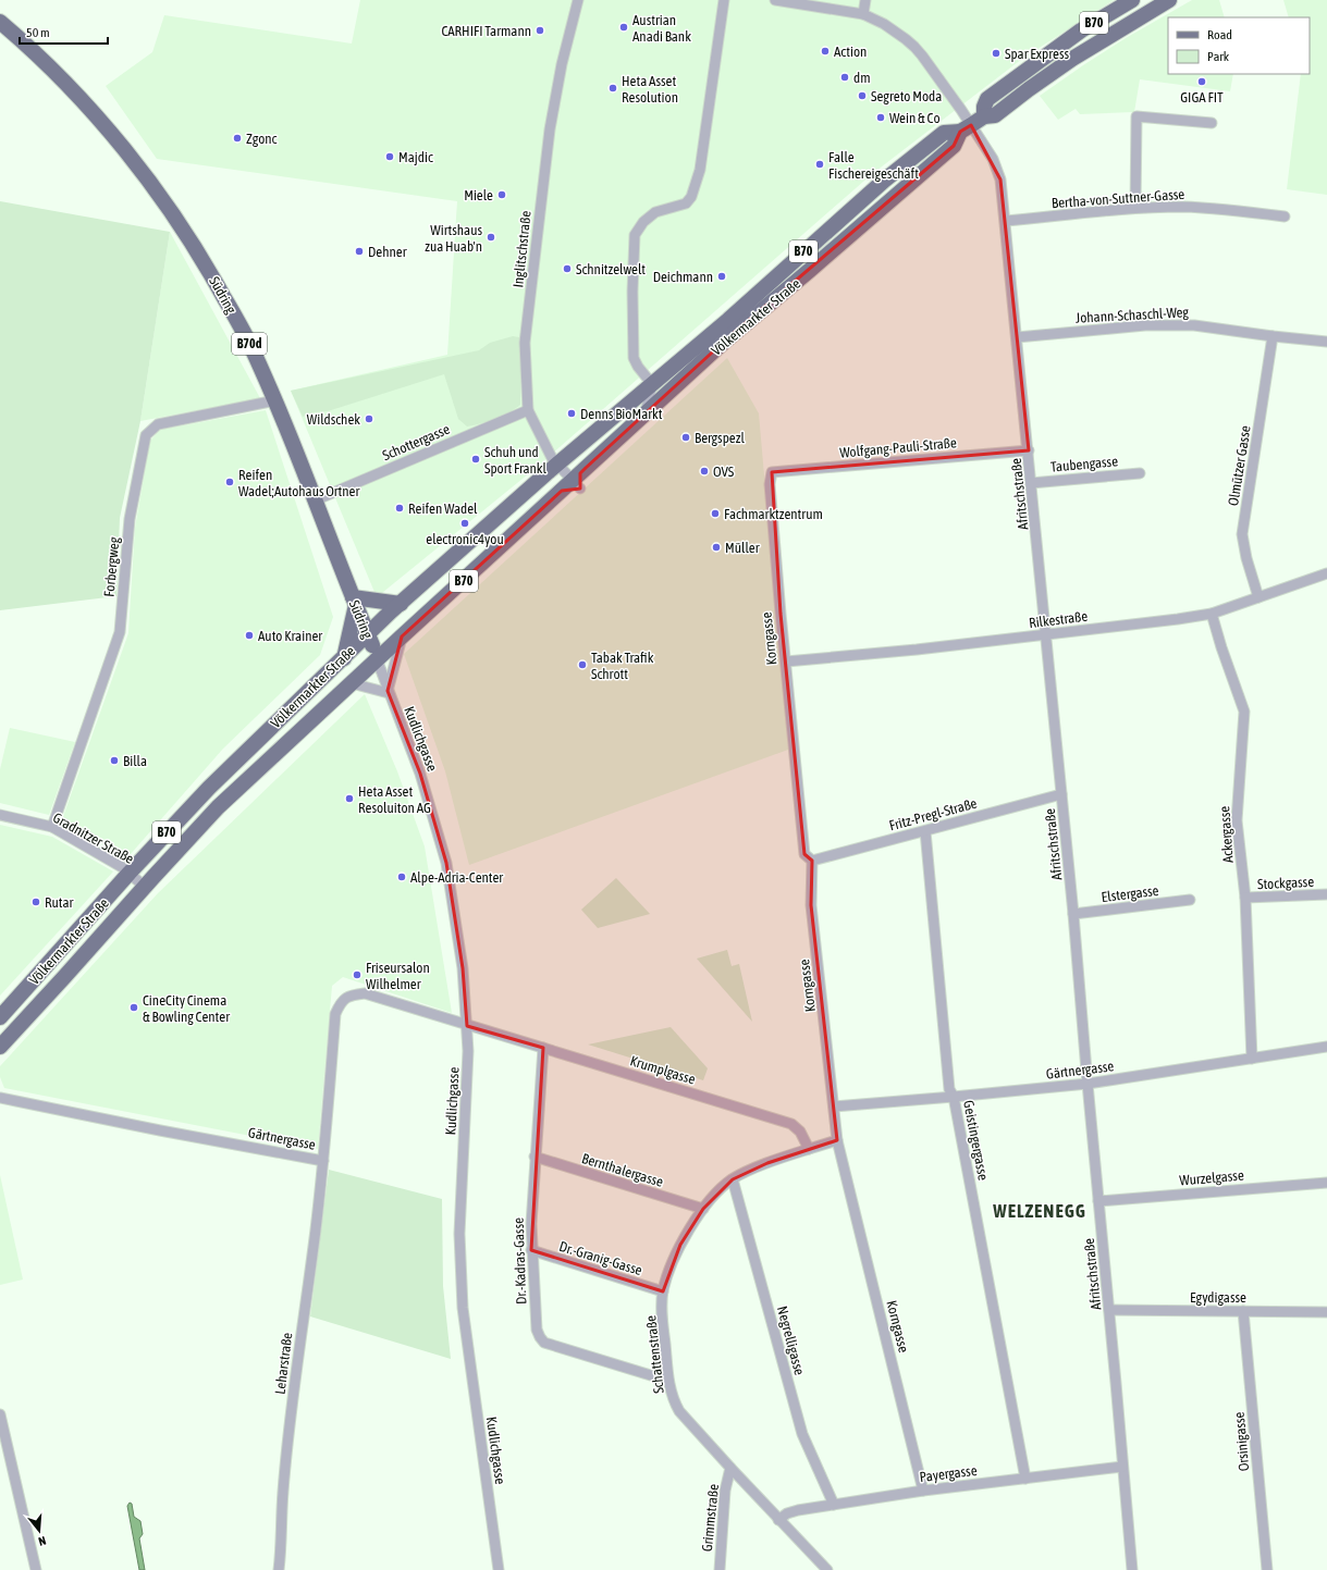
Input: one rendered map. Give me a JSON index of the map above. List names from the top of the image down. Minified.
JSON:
{"streets":{"main road":["B70","Südring","Völkermarkter Straße","B70d"],"street":["Bertha-von-Suttner-Gasse","Inglitschstraße","Johann-Schaschl-Weg","Schottergasse","Wolfgang-Pauli-Straße","Taubengasse","Olmützer Gasse","Afritschstraße","Forbergweg","Rilkestraße","Korngasse","Kudlichgasse","Fritz-Pregl-Straße","Ackergasse","Gradnitzer Straße","Stockgasse","Elstergasse","Krumplgasse","Gärtnergasse","Geistingergasse","Bernthalergasse","Wurzelgasse","Dr.-Granig-Gasse","Dr.-Kadras-Gasse","Egydigasse","Negrelligasse","Schattenstraße","Leharstraße","Orsinigasse","Payergasse","Grimmstraße"]},"crossings":[["B70","Völkermarkter Straße"],["Bertha-von-Suttner-Gasse","Afritschstraße"],["Inglitschstraße","Völkermarkter Straße"],["Inglitschstraße","Schottergasse"],["Südring","Schottergasse"],["Südring","Forbergweg"],["Südring","Kudlichgasse"],["Johann-Schaschl-Weg","Olmützer Gasse"],["Johann-Schaschl-Weg","Afritschstraße"],["Völkermarkter Straße","Afritschstraße"],["Völkermarkter Straße","Gradnitzer Straße"],["Wolfgang-Pauli-Straße","Afritschstraße"],["Wolfgang-Pauli-Straße","Korngasse"],["Taubengasse","Afritschstraße"],["Olmützer Gasse","Rilkestraße"],["Afritschstraße","Rilkestraße"],["Afritschstraße","Fritz-Pregl-Straße"],["Afritschstraße","Elstergasse"],["Afritschstraße","Gärtnergasse"],["Afritschstraße","Wurzelgasse"],["Afritschstraße","Egydigasse"],["Afritschstraße","Payergasse"],["Forbergweg","Gradnitzer Straße"],["Rilkestraße","Korngasse"],["Rilkestraße","Ackergasse"],["Korngasse","Fritz-Pregl-Straße"],["Korngasse","Gärtnergasse"],["Korngasse","Payergasse"],["Kudlichgasse","Krumplgasse"],["Kudlichgasse","Gärtnergasse"],["Fritz-Pregl-Straße","Geistingergasse"],["Ackergasse","Stockgasse"],["Ackergasse","Gärtnergasse"],["Krumplgasse","Gärtnergasse"],["Krumplgasse","Dr.-Kadras-Gasse"],["Krumplgasse","Schattenstraße"],["Gärtnergasse","Geistingergasse"],["Gärtnergasse","Leharstraße"],["Geistingergasse","Payergasse"],["Bernthalergasse","Dr.-Kadras-Gasse"],["Bernthalergasse","Schattenstraße"],["Dr.-Granig-Gasse","Dr.-Kadras-Gasse"],["Dr.-Granig-Gasse","Schattenstraße"],["Dr.-Kadras-Gasse","Schattenstraße"],["Egydigasse","Orsinigasse"],["Negrelligasse","Schattenstraße"],["Negrelligasse","Payergasse"],["Schattenstraße","Payergasse"],["Schattenstraße","Grimmstraße"]],"districts":["WELZENEGG"],"places":["Austrian Anadi Bank","CARHIFI Tarmann","Action","Spar Express","dm","GIGA FIT","Heta Asset Resolution","Segreto Moda","Wein & Co","Zgonc","Majdic","Falle Fischereigeschäft","Miele","Wirtshaus zua Huab'n","Dehner","Schnitzelwelt","Deichmann","Denns BioMarkt","Wildschek","Bergspezl","Schuh und Sport Frankl","OVS","Reifen Wadel;Autohaus Ortner","Reifen Wadel","Fachmarktzentrum","electronic4you","Müller","Auto Krainer","Tabak Trafik Schrott","Billa","Heta Asset Resoluiton AG","Alpe-Adria-Center","Rutar","Friseursalon Wilhelmer","CineCity Cinema & Bowling Center"],"legend":["Road","Park"],"scale_bar":"50 m","north":"bottom"}
